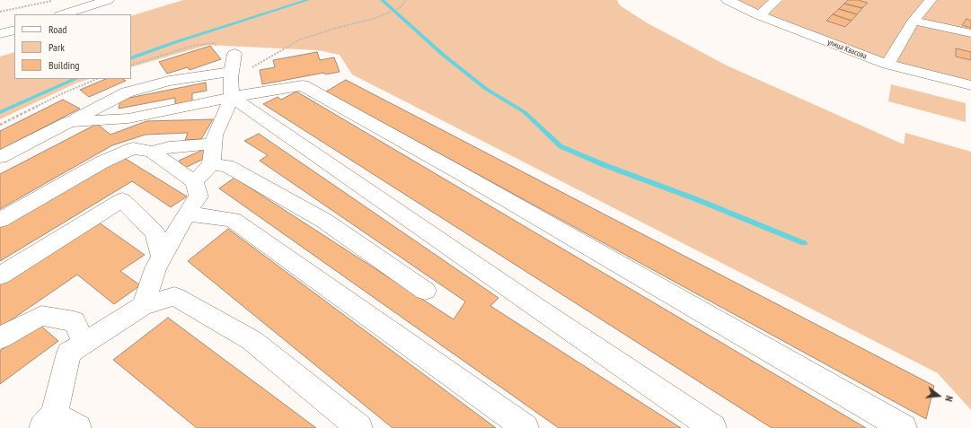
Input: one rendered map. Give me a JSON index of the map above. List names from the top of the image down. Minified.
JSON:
{"streets":{"street":["улица Квасова"]},"legend":["Road","Park","Building"],"north":"right"}
